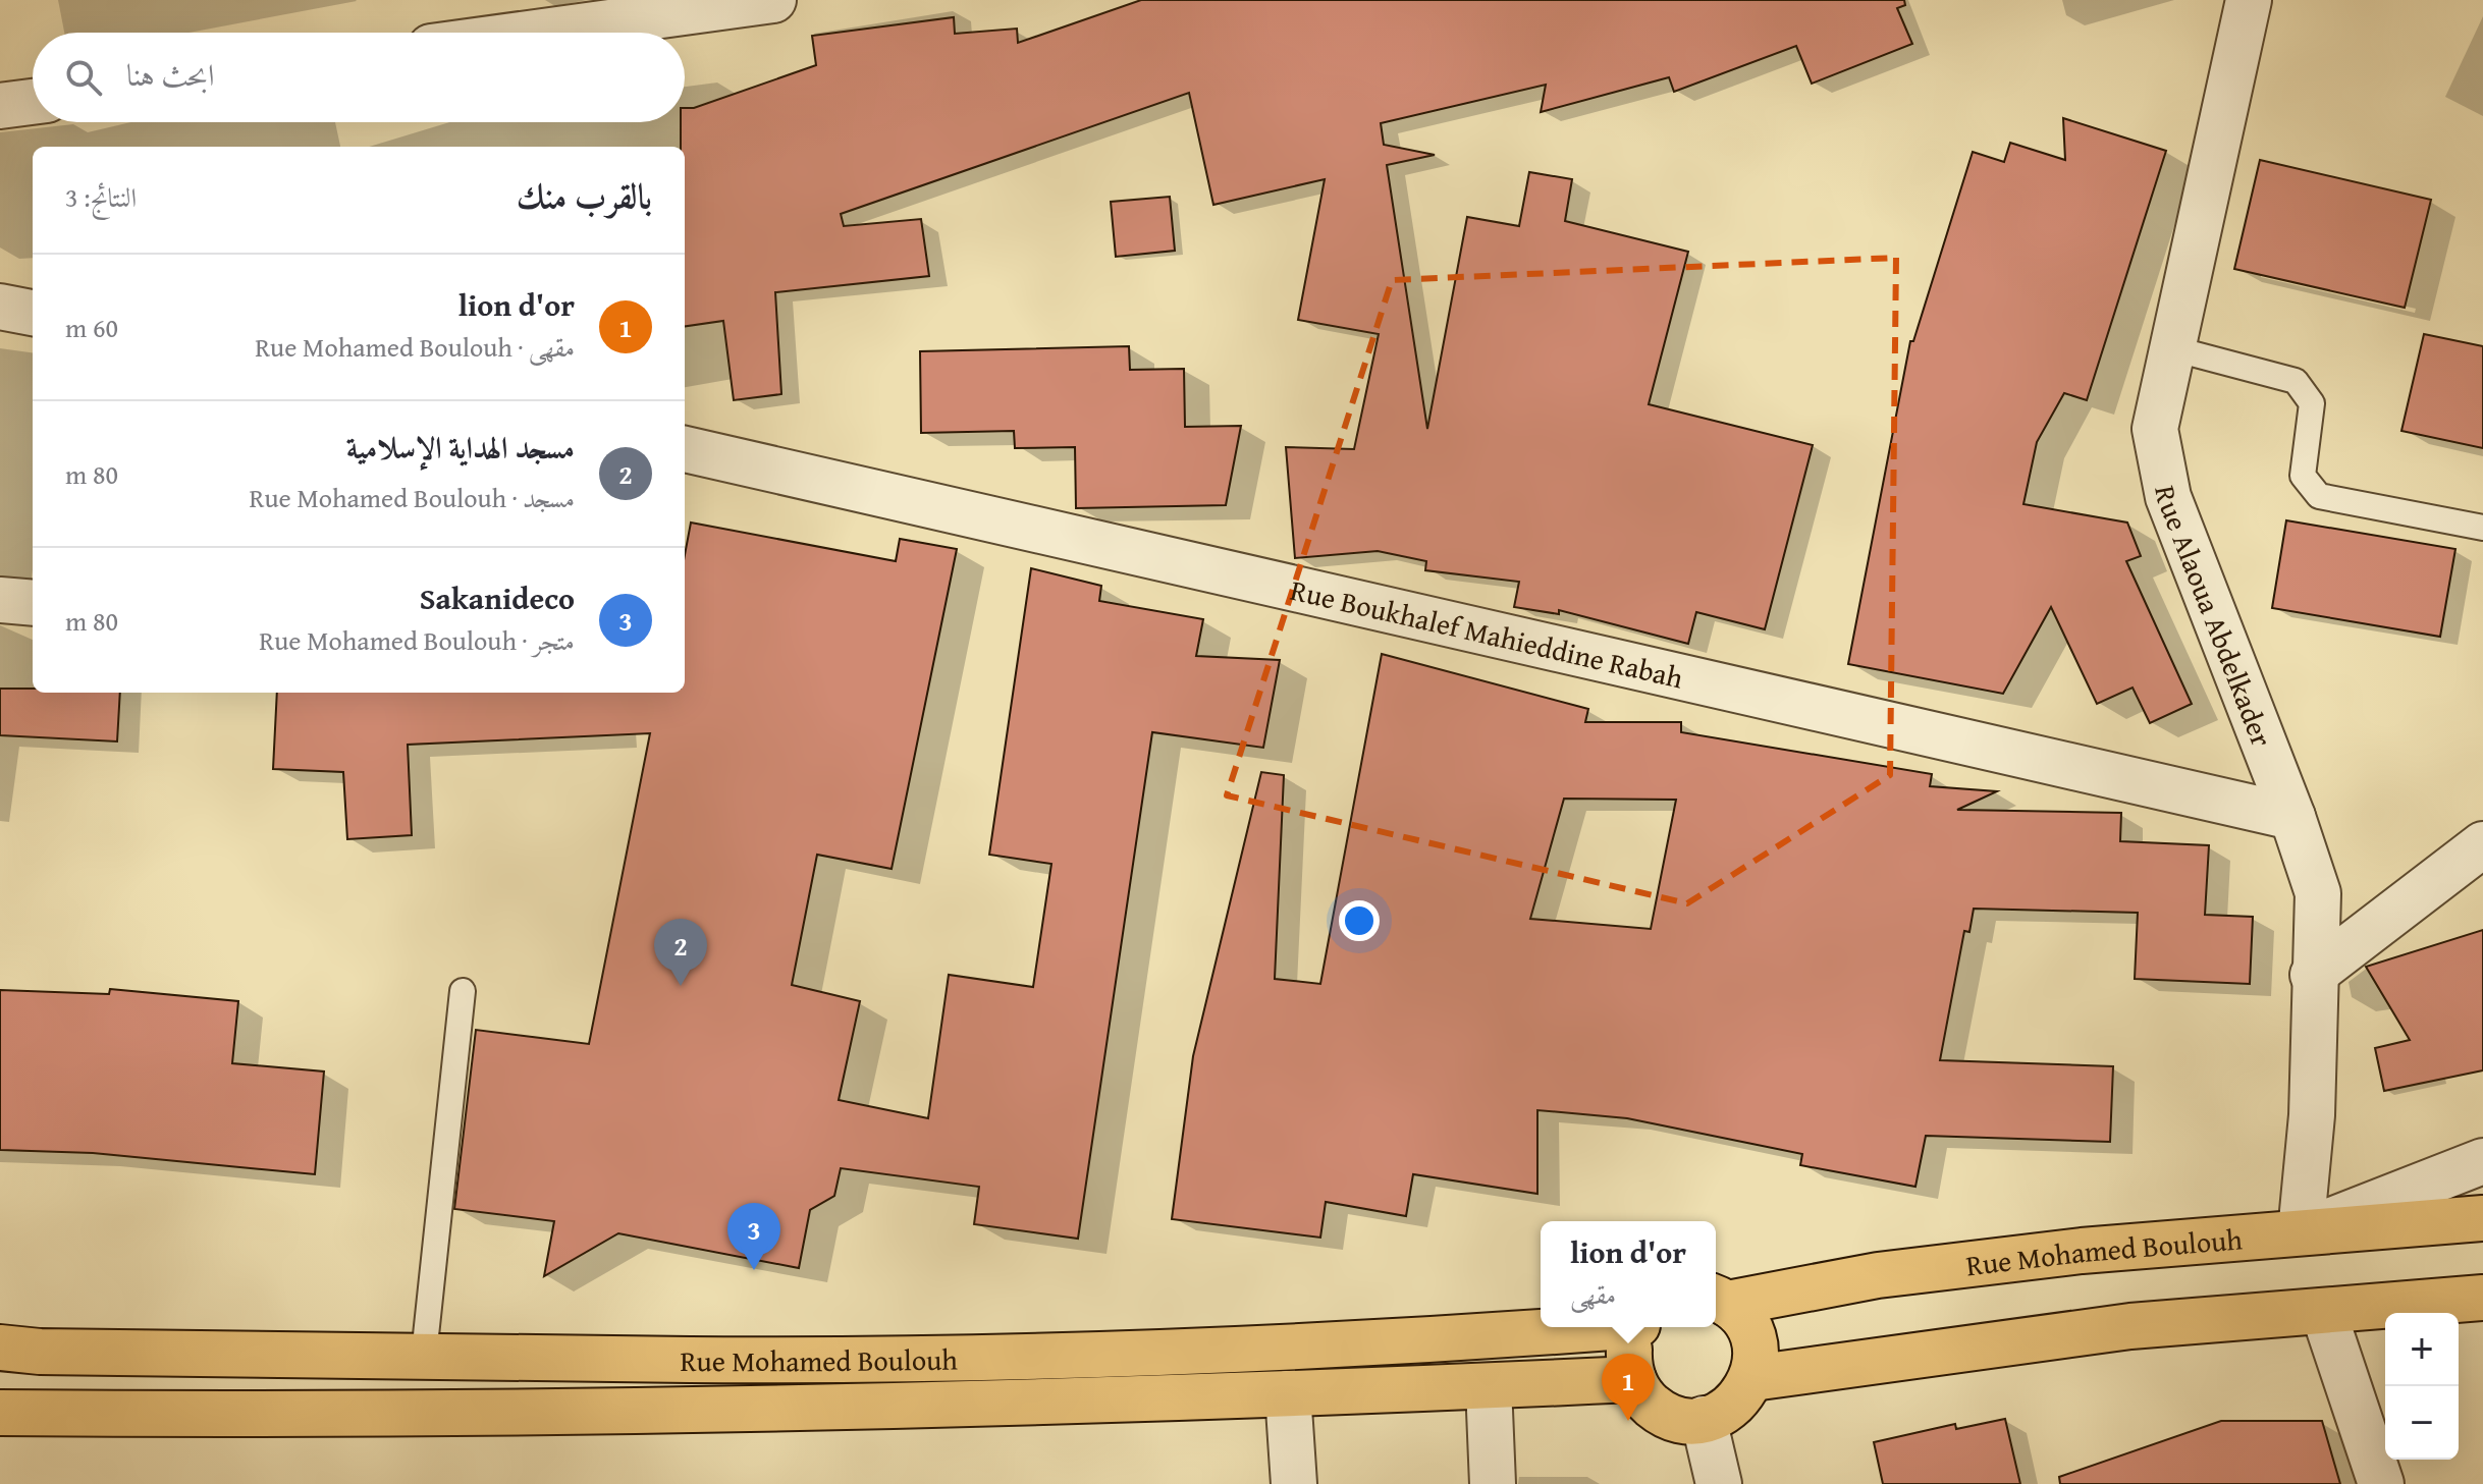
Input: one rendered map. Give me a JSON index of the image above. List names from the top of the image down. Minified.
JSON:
{"streets":{"main road":["Rue Mohamed Boulouh"],"street":["Rue Alaoua Abdelkader","Rue Boukhalef Mahieddine Rabah"]},"crossings":[["Rue Alaoua Abdelkader","Rue Boukhalef Mahieddine Rabah"],["Rue Alaoua Abdelkader","Rue Mohamed Boulouh"]],"page":{"search":"ابحث هنا","heading":["بالقرب منك","النتائج: 3"],"list":[{"mark":"1","name":"lion d'or","note":"مقهى · Rue Mohamed Boulouh","value":"60 m"},{"mark":"2","name":"مسجد الهداية الإسلامية","note":"مسجد · Rue Mohamed Boulouh","value":"80 m"},{"mark":"3","name":"Sakanideco","note":"متجر · Rue Mohamed Boulouh","value":"80 m"}],"pins":["2","3","1"],"popup":["lion d'or","مقهى"],"map_buttons":["+","−"]}}
